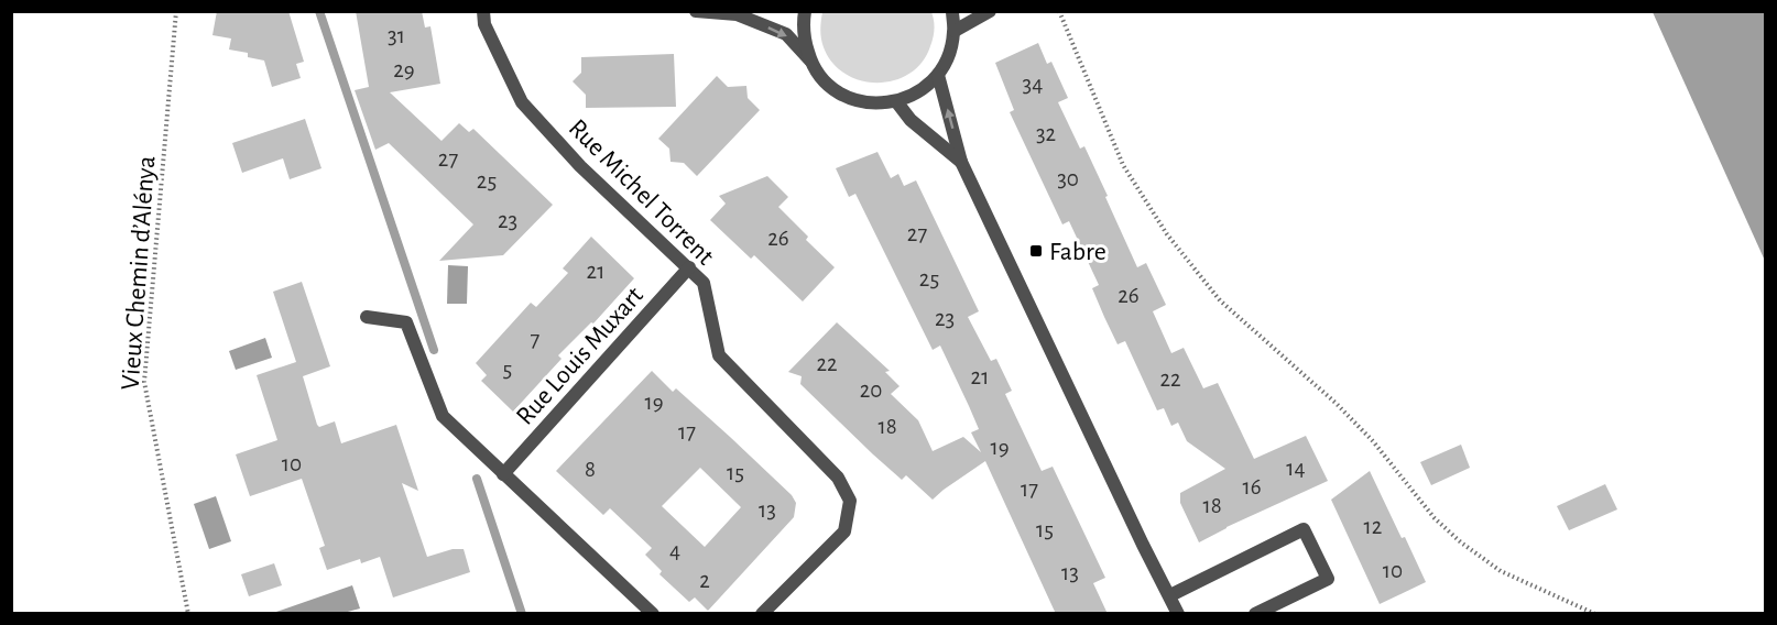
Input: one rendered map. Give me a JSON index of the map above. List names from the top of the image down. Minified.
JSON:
{"streets":{"street":["Rue Michel Torrent","Rue Louis Muxart"],"path":["Vieux Chemin d’Alénya"]},"crossings":[["Rue Michel Torrent","Rue Louis Muxart"]],"places":{"transit":["Fabre"]},"house_numbers":["31","29","34","32","27","30","25","23","27","26","21","25","26","23","7","22","5","21","22","20","19","18","17","19","10","14","8","15","16","17","18","13","12","15","4","10","13","2"]}
